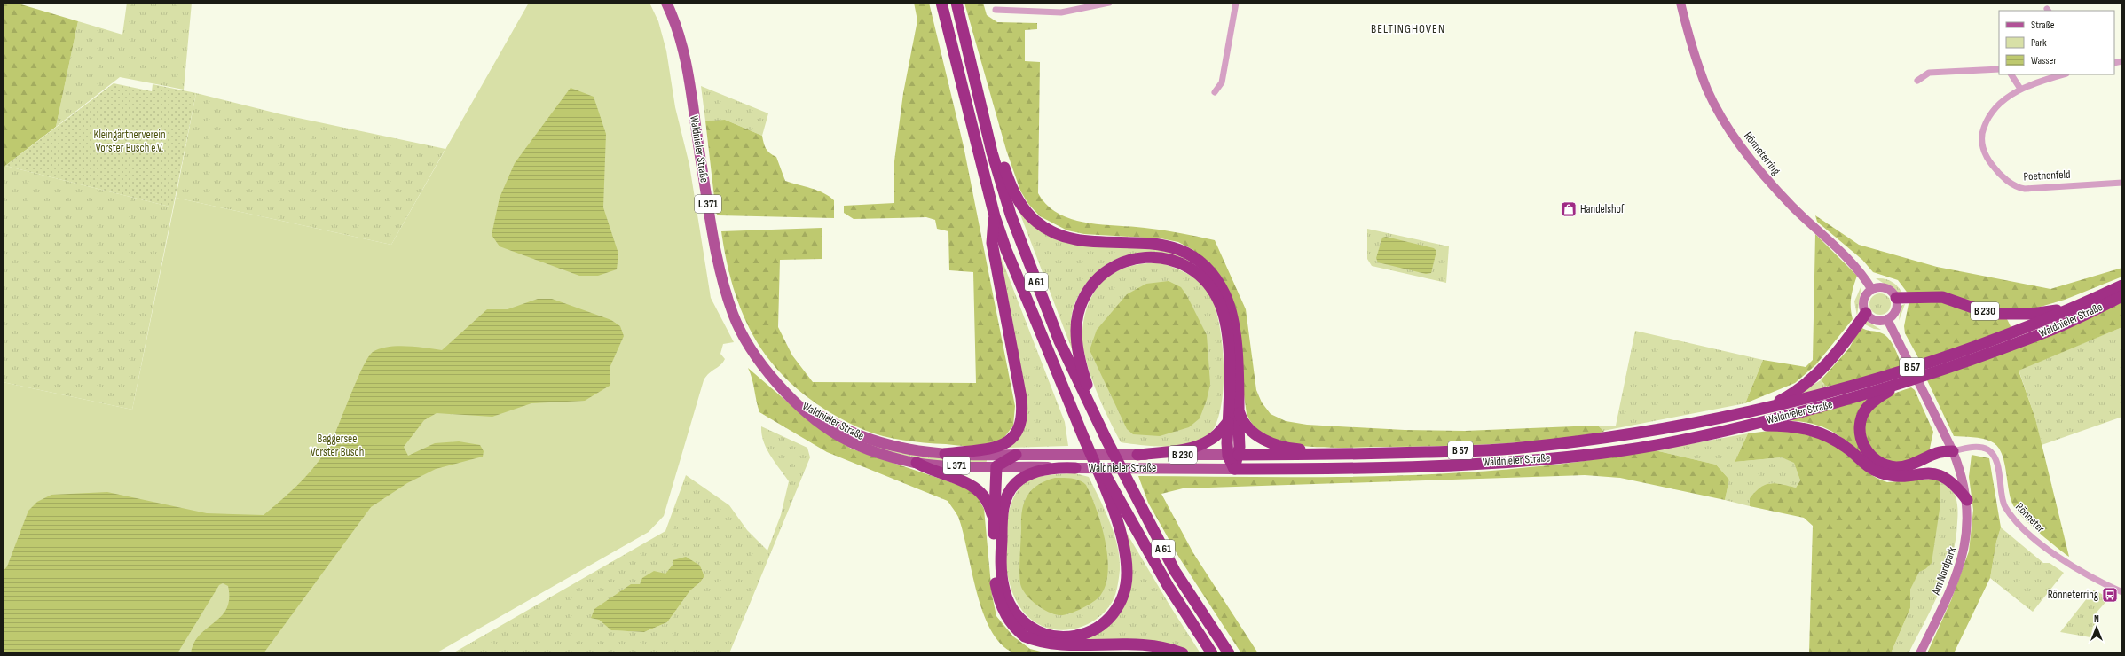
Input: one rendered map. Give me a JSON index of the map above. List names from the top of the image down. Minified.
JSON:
{"streets":{"highway":["Waldnieler Straße","A 61","B 230","B 57"],"main road":["L 371"],"street":["Rönneterring","Poethenfeld","Rönneter","Am Nordpark"]},"crossings":[["Waldnieler Straße","B 230"],["Rönneterring","B 230"],["Rönneter","Am Nordpark"]],"districts":["BELTINGHOVEN"],"parks":["Kleingärtnerverein Vorster Busch e.V.","Baggersee Vorster Busch"],"places":{"shop":["Handelshof"],"bus stop":["Rönneterring"]},"legend":["Straße","Park","Wasser"],"north":"top"}
